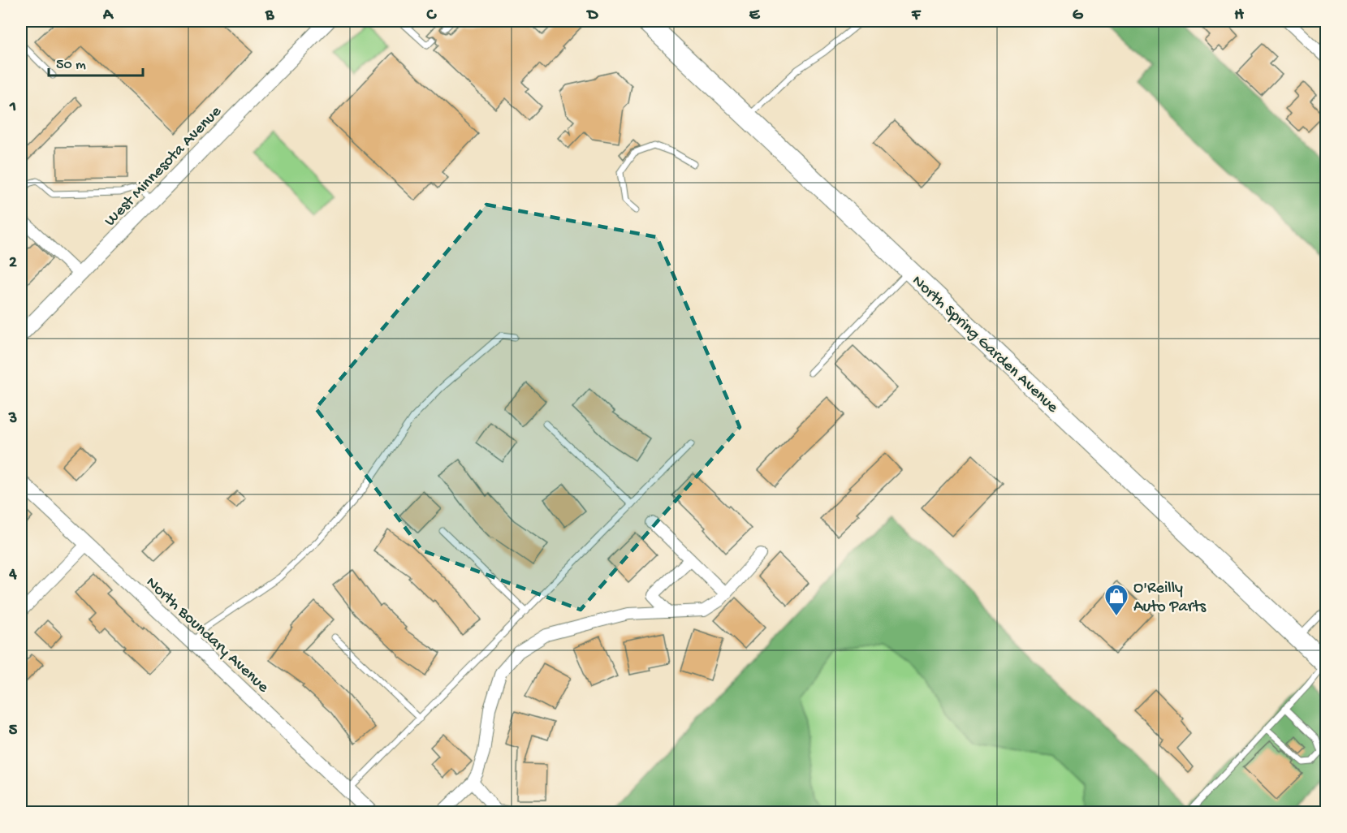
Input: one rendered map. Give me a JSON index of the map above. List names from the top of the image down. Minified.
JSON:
{"streets":{"highway":["North Spring Garden Avenue"],"street":["West Minnesota Avenue","North Boundary Avenue"]},"places":{"shop":["O'Reilly Auto Parts"]},"scale_bar":"50 m","grid":{"columns":["A","B","C","D","E","F","G","H"],"rows":["1","2","3","4","5"]}}
